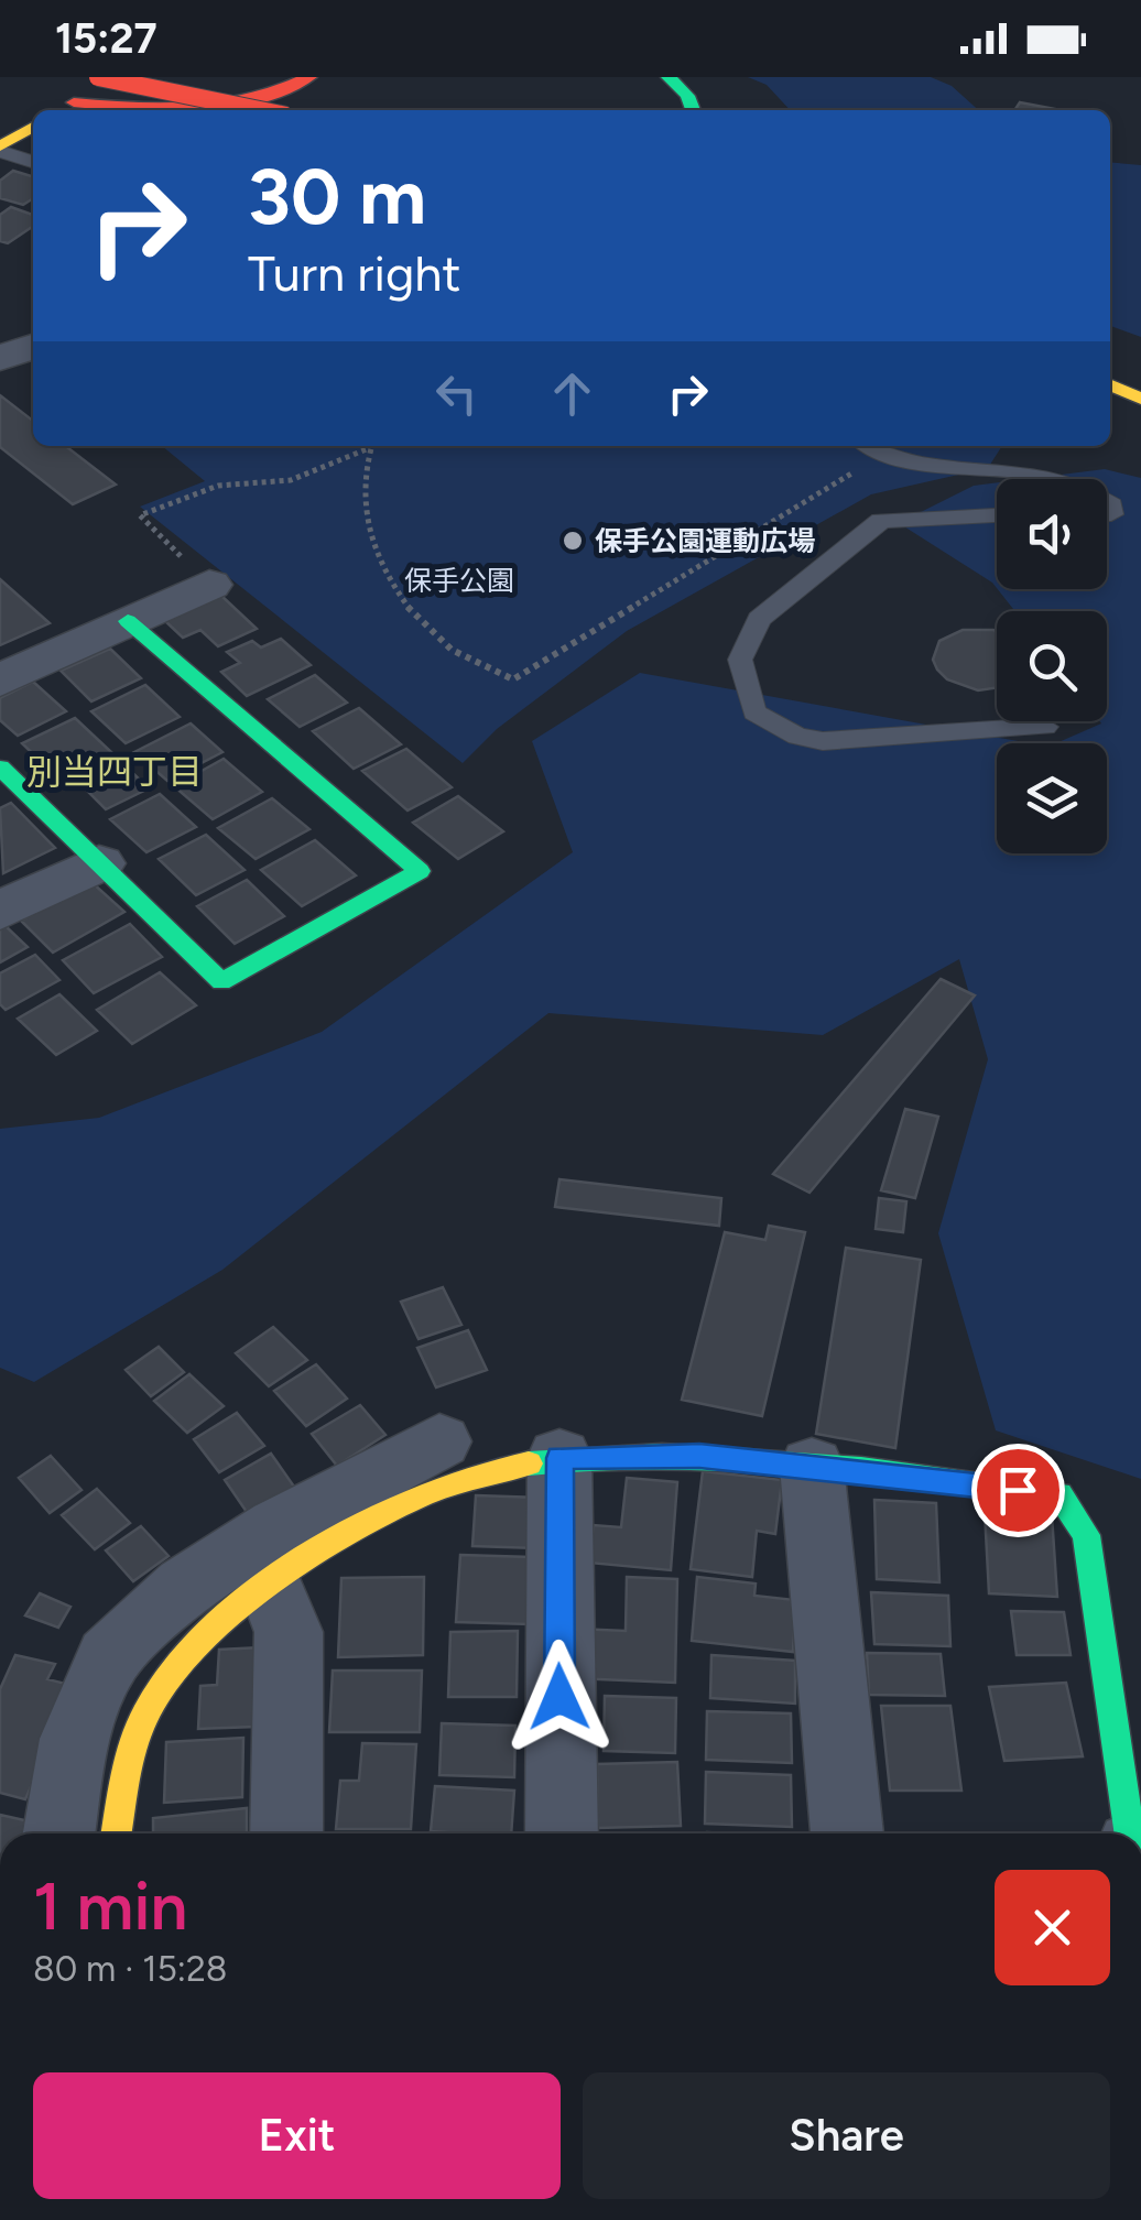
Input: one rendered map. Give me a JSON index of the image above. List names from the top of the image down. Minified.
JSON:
{"districts":["別当四丁目"],"parks":["保手公園"],"places":["保手公園運動広場"],"page":{"status":"15:27","turn":["30 m","Turn right"],"heading":["1 min","80 m · 15:28"],"buttons":["Exit","Share"]}}
